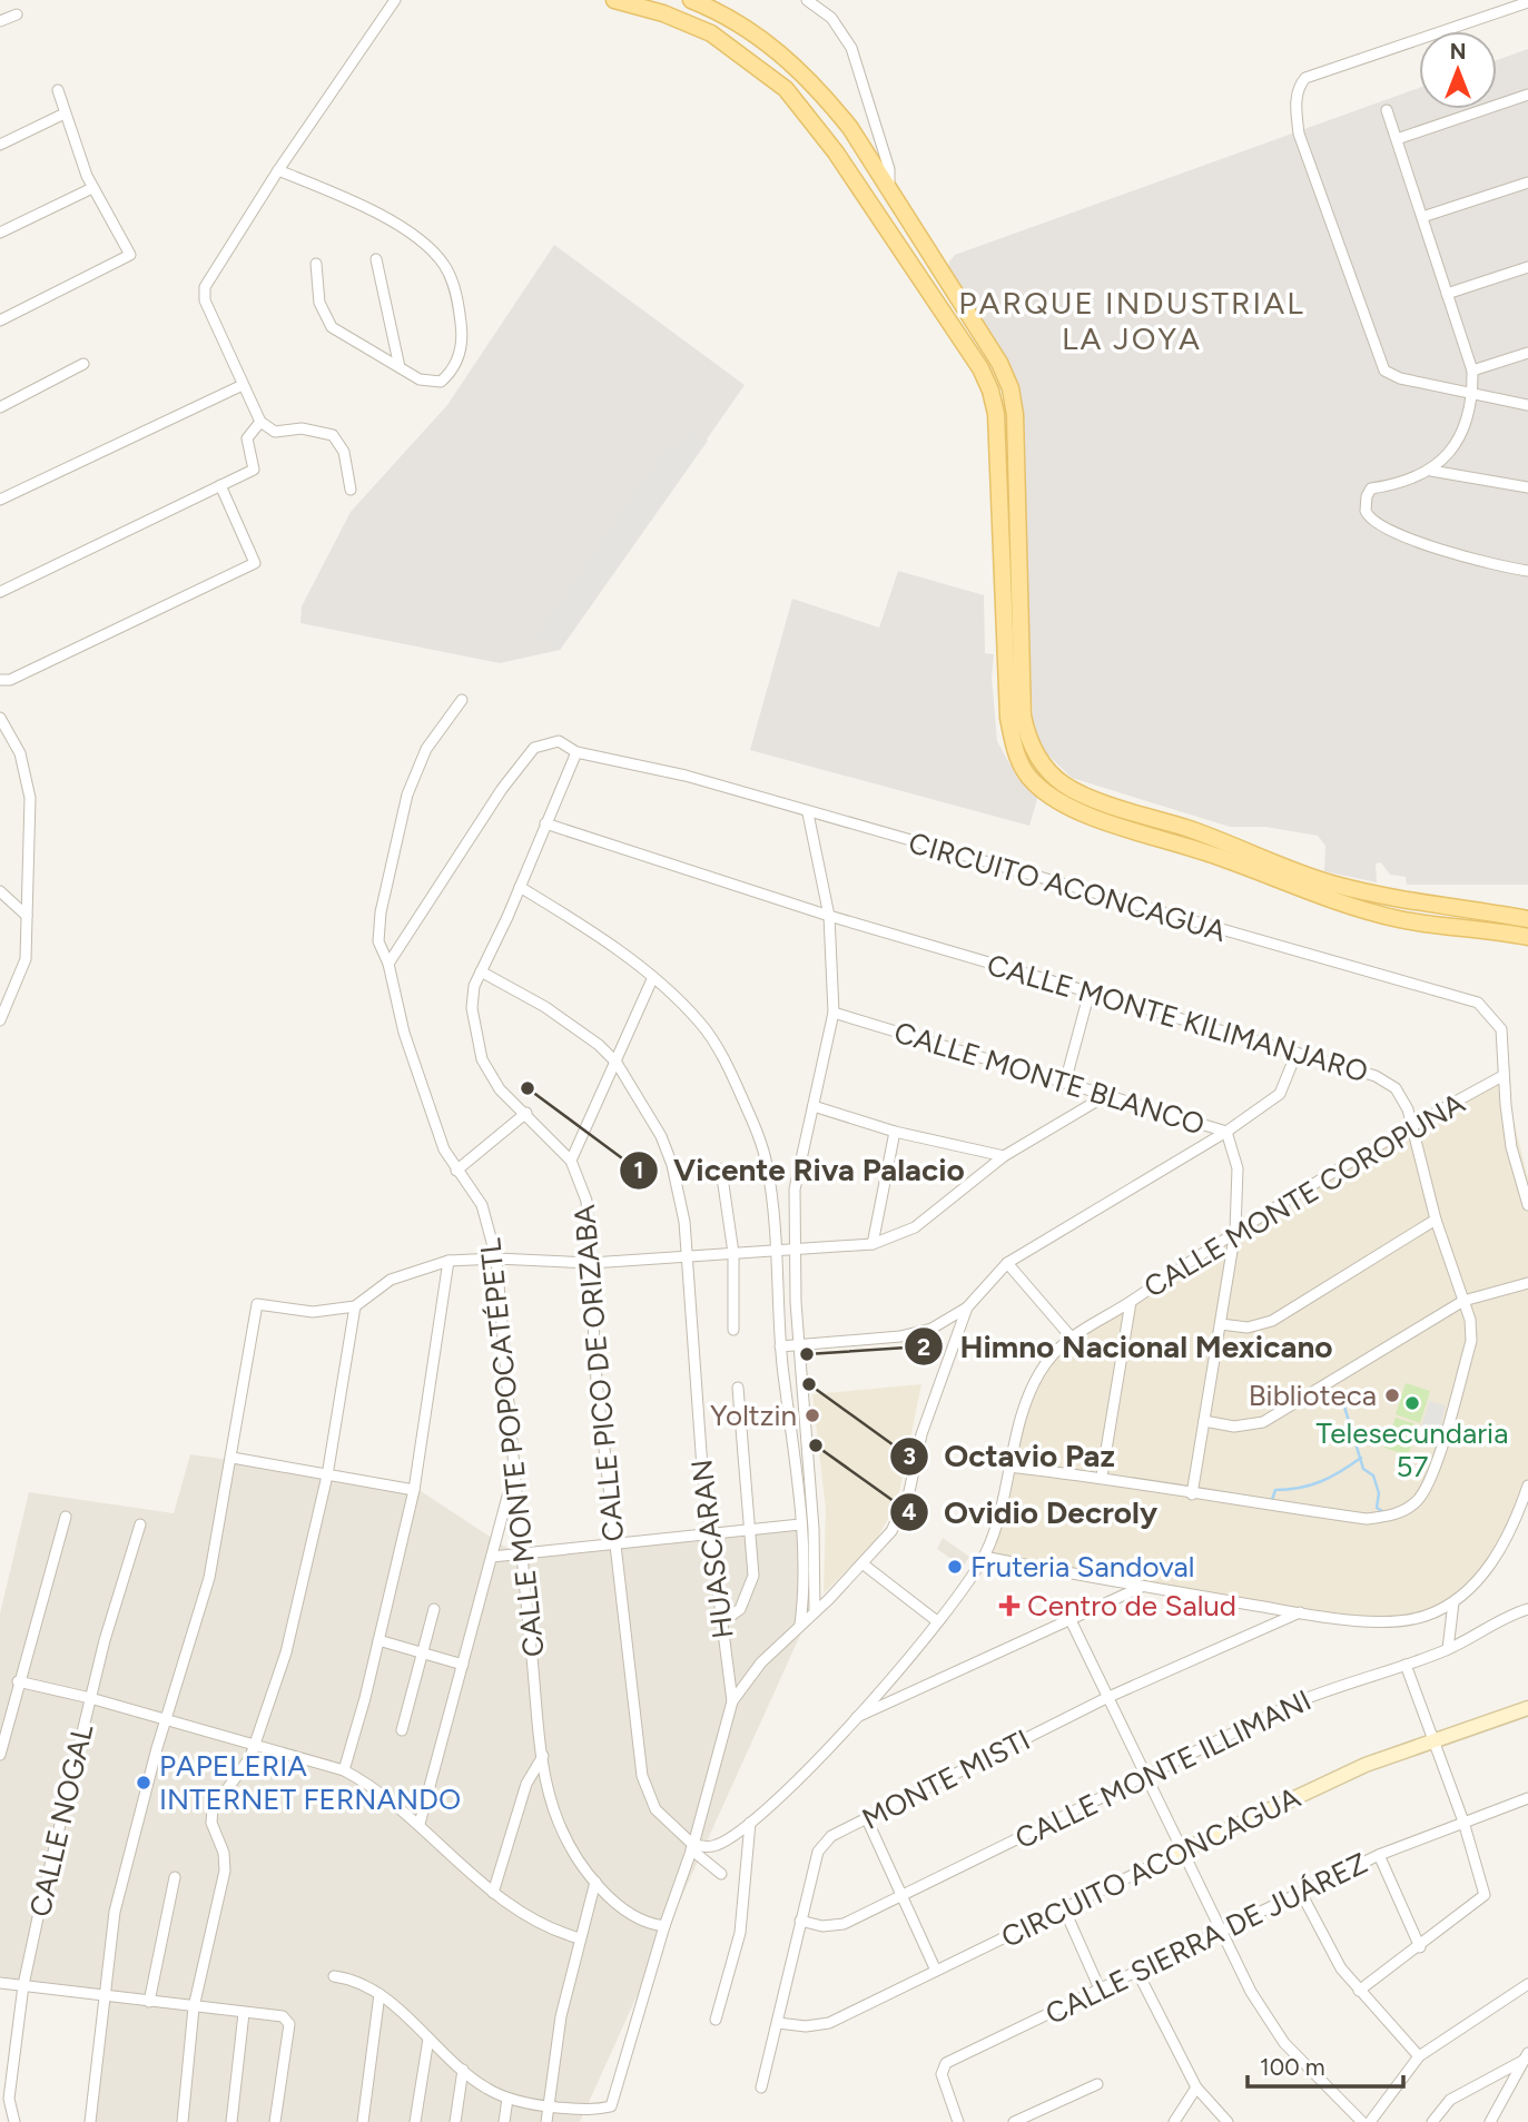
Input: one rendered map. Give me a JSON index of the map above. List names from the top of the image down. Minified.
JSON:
{"streets":{"street":["CIRCUITO ACONCAGUA","CALLE MONTE KILIMANJARO","CALLE MONTE BLANCO","CALLE MONTE COROPUNA","CALLE PICO DE ORIZABA","CALLE MONTE POPOCATÉPETL","HUASCARAN","CALLE MONTE ILLIMANI","MONTE MISTI","CALLE NOGAL","CALLE SIERRA DE JUÁREZ"]},"crossings":[["CIRCUITO ACONCAGUA","CALLE MONTE COROPUNA"],["CIRCUITO ACONCAGUA","CALLE PICO DE ORIZABA"],["CIRCUITO ACONCAGUA","MONTE MISTI"],["CALLE MONTE KILIMANJARO","CALLE MONTE BLANCO"],["CALLE MONTE KILIMANJARO","CALLE MONTE COROPUNA"],["CALLE MONTE KILIMANJARO","CALLE PICO DE ORIZABA"],["CALLE MONTE BLANCO","CALLE MONTE COROPUNA"],["CALLE MONTE COROPUNA","CALLE PICO DE ORIZABA"],["CALLE PICO DE ORIZABA","HUASCARAN"],["CALLE MONTE ILLIMANI","MONTE MISTI"]],"districts":["PARQUE INDUSTRIAL LA JOYA"],"places":{"other":["Vicente Riva Palacio","Himno Nacional Mexicano","Octavio Paz","Biblioteca","Telesecundaria 57","Yoltzin","Ovidio Decroly","Fruteria Sandoval","PAPELERIA INTERNET FERNANDO"],"health":["Centro de Salud"]},"scale_bar":"100 m","north":"top"}
